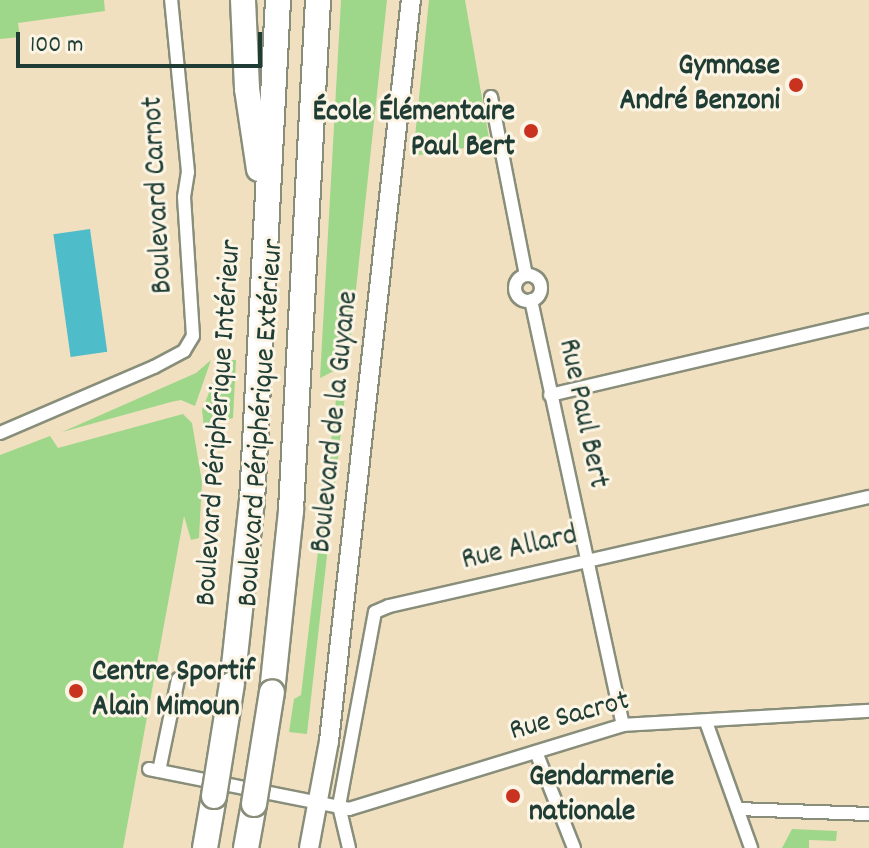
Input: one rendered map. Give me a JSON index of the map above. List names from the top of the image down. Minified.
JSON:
{"streets":{"highway":["Boulevard Périphérique Intérieur","Boulevard Périphérique Extérieur"],"street":["Boulevard Carnot","Rue Paul Bert","Boulevard de la Guyane","Rue Allard","Rue Sacrot"]},"crossings":[["Rue Paul Bert","Rue Allard"],["Rue Paul Bert","Rue Sacrot"],["Rue Allard","Rue Sacrot"]],"places":["Gymnase André Benzoni","École Élémentaire Paul Bert","Centre Sportif Alain Mimoun","Gendarmerie nationale"],"scale_bar":"100 m"}
